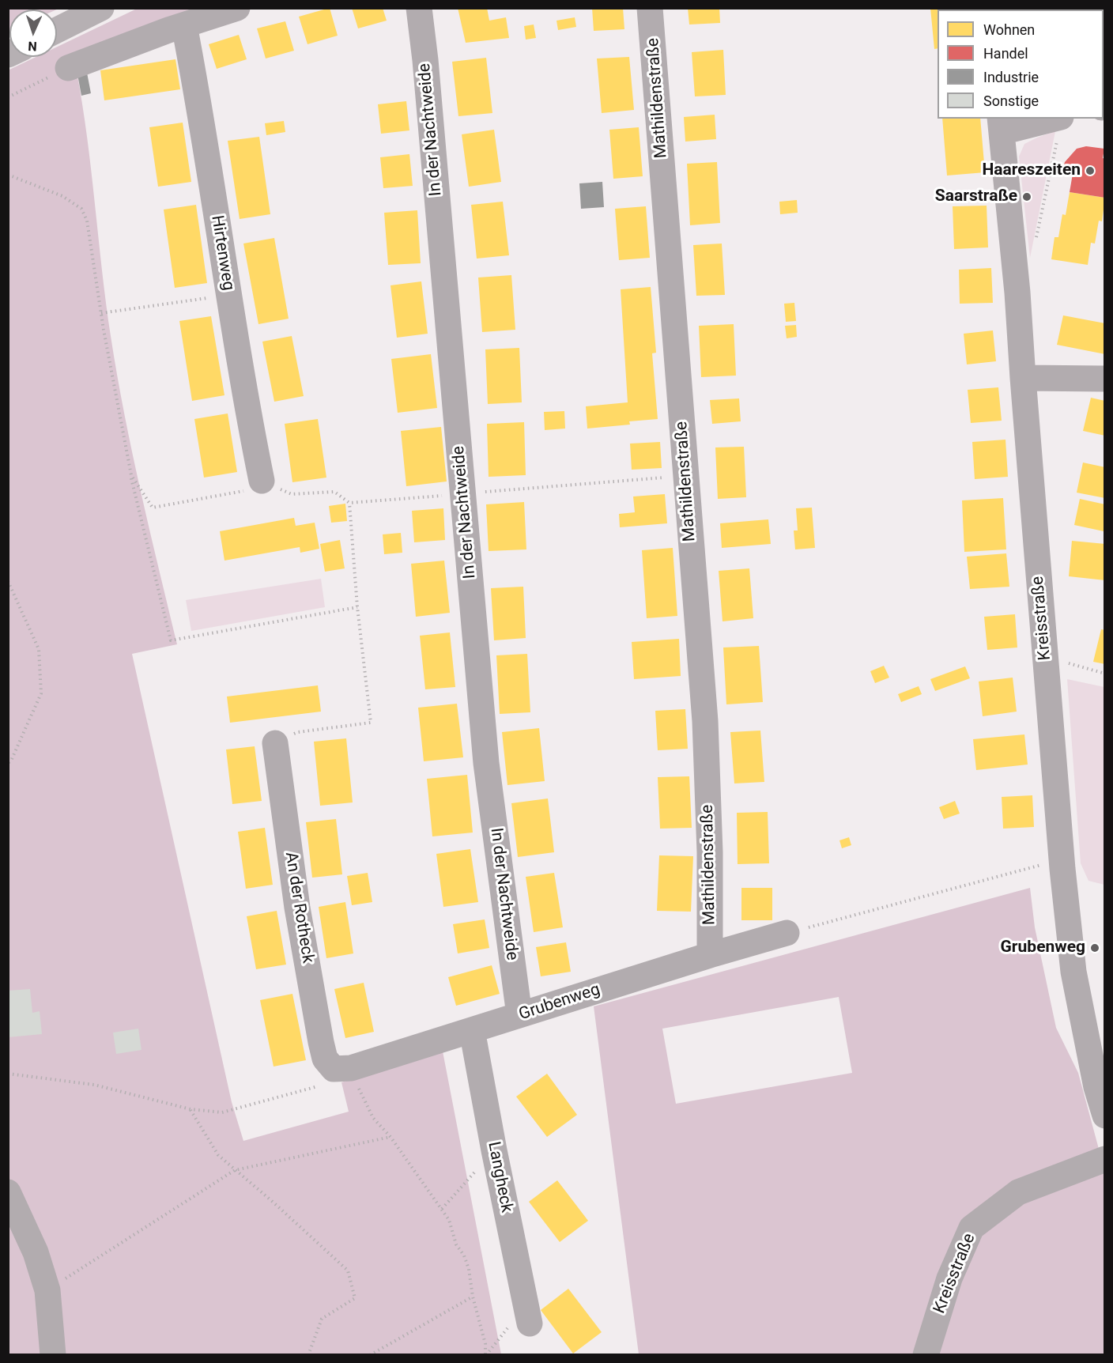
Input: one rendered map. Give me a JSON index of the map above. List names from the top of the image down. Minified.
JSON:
{"streets":{"street":["Mathildenstraße","In der Nachtweide","Hirtenweg","Kreisstraße","An der Rotheck","Grubenweg","Langheck"]},"crossings":[["Mathildenstraße","Grubenweg"],["In der Nachtweide","Grubenweg"],["An der Rotheck","Grubenweg"],["Grubenweg","Langheck"]],"places":["Haareszeiten","Saarstraße","Grubenweg"],"legend":["Wohnen","Handel","Industrie","Sonstige"],"north":"bottom"}
